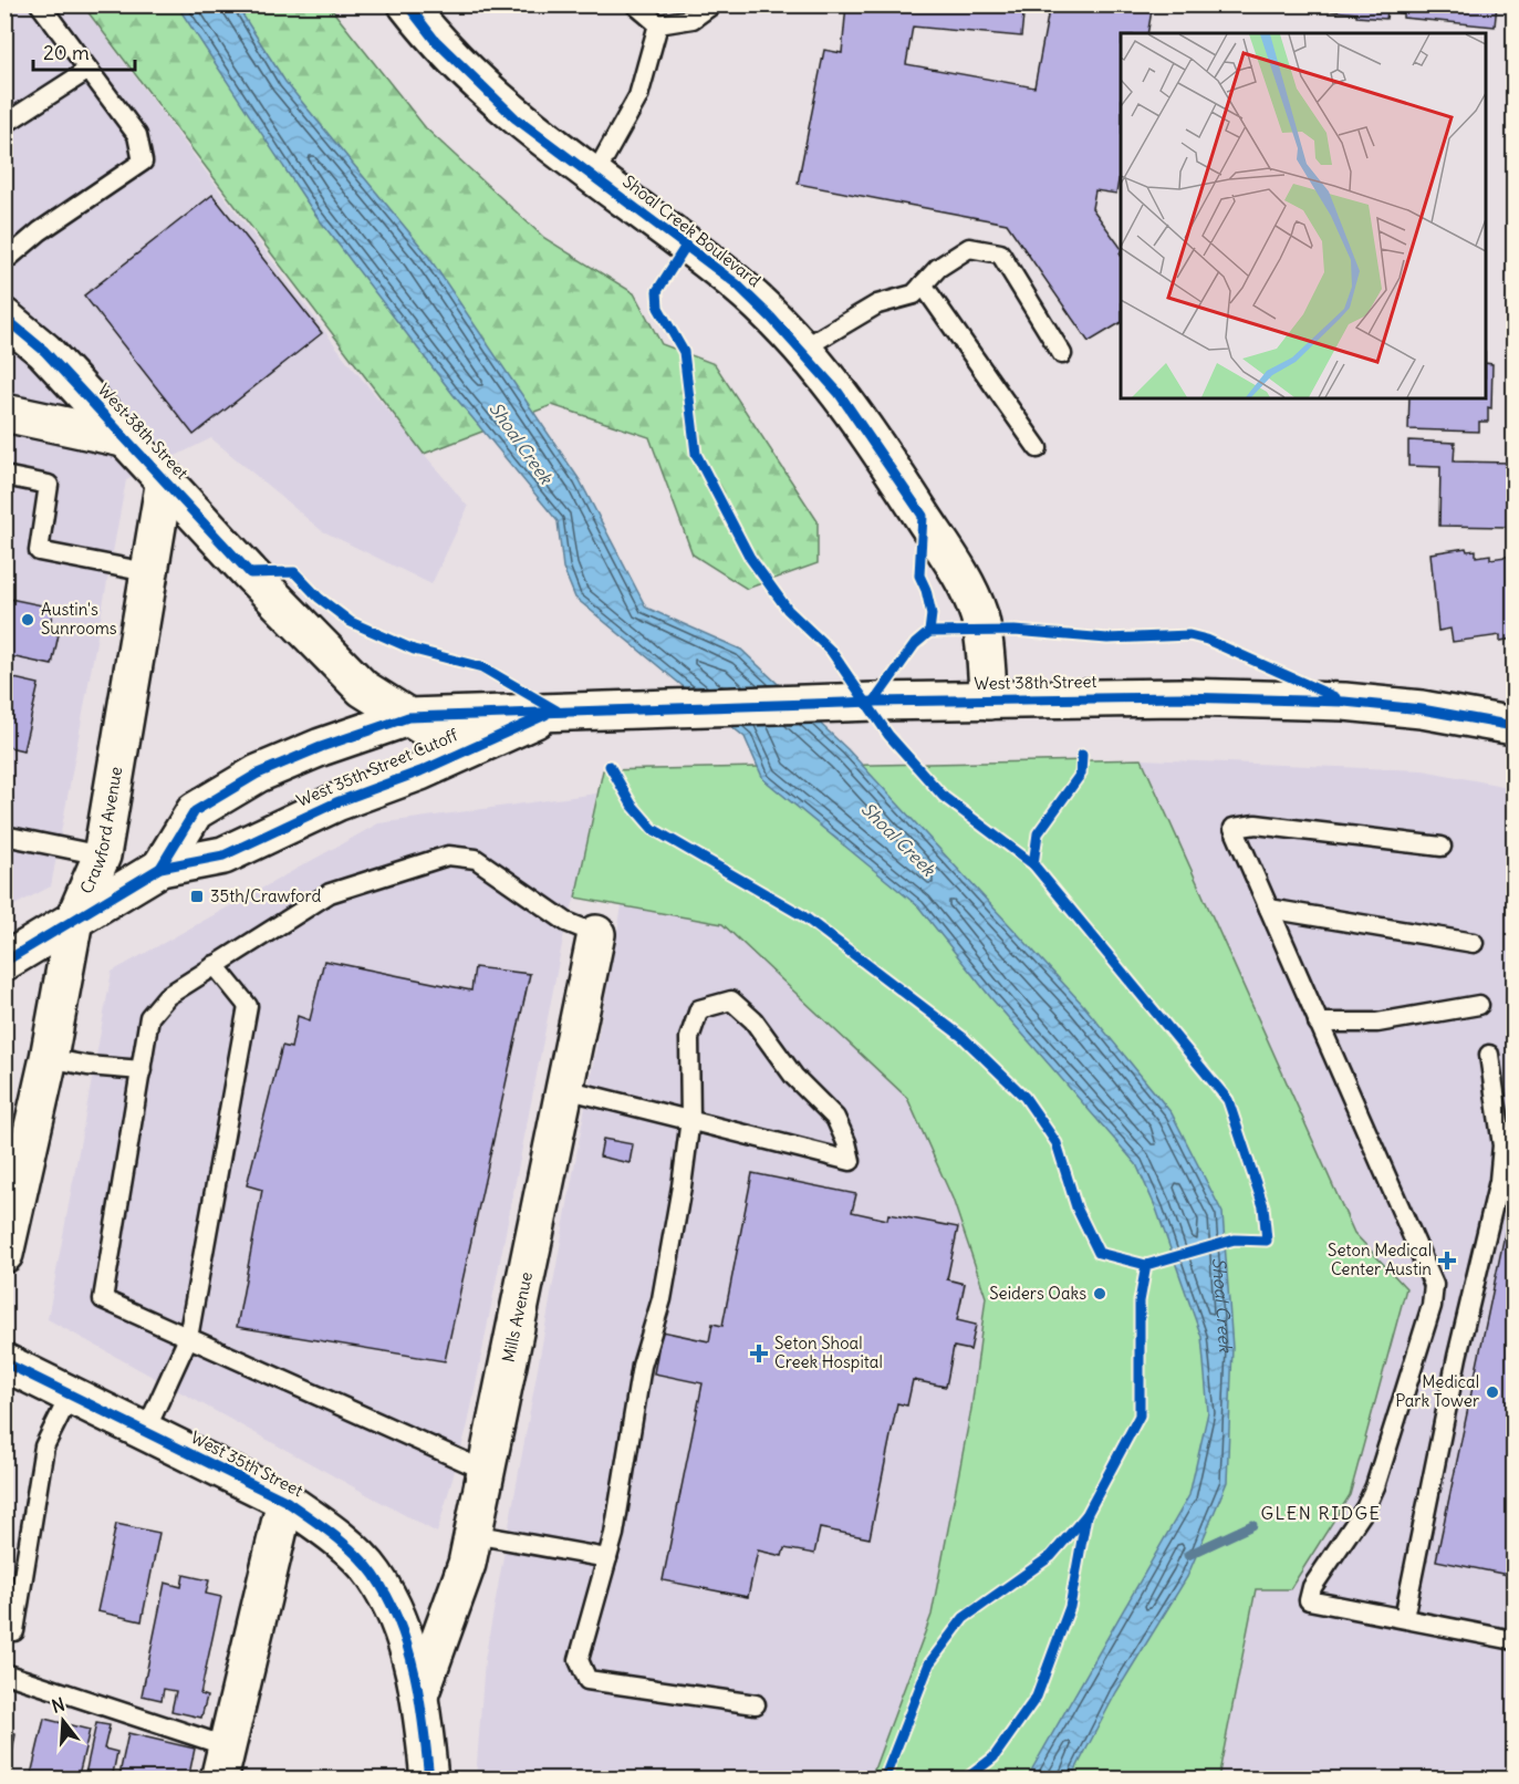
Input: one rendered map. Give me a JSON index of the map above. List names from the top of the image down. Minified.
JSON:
{"streets":{"street":["Shoal Creek Boulevard","West 38th Street","West 35th Street Cutoff","Crawford Avenue","Mills Avenue","West 35th Street"]},"crossings":[["Shoal Creek Boulevard","West 38th Street"],["West 38th Street","West 35th Street Cutoff"],["West 38th Street","Crawford Avenue"],["West 35th Street Cutoff","Crawford Avenue"],["Mills Avenue","West 35th Street"]],"districts":["GLEN RIDGE"],"water":["Shoal Creek"],"places":{"other":["Austin's Sunrooms","Seiders Oaks","Medical Park Tower"],"transit":["35th/Crawford"],"health":["Seton Medical Center Austin","Seton Shoal Creek Hospital"]},"scale_bar":"20 m","north":"top"}
